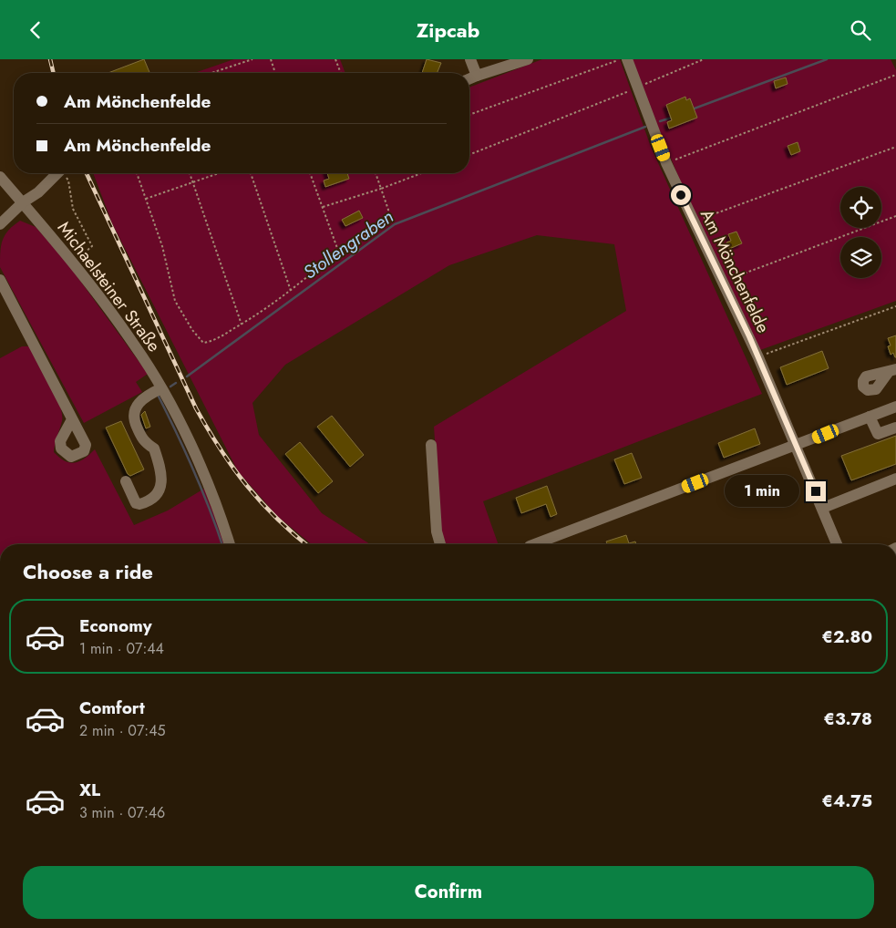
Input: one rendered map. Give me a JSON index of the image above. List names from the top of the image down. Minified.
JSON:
{"streets":{"street":["Am Mönchenfelde","Michaelsteiner Straße"]},"water":["Stollengraben"],"page":{"header":"Zipcab","banner":["Am Mönchenfelde","Am Mönchenfelde"],"bubble":"1 min","heading":"Choose a ride","list":[{"name":"Economy","note":"1 min · 07:44","value":"€2.80"},{"name":"Comfort","note":"2 min · 07:45","value":"€3.78"},{"name":"XL","note":"3 min · 07:46","value":"€4.75"}],"buttons":"Confirm"}}
